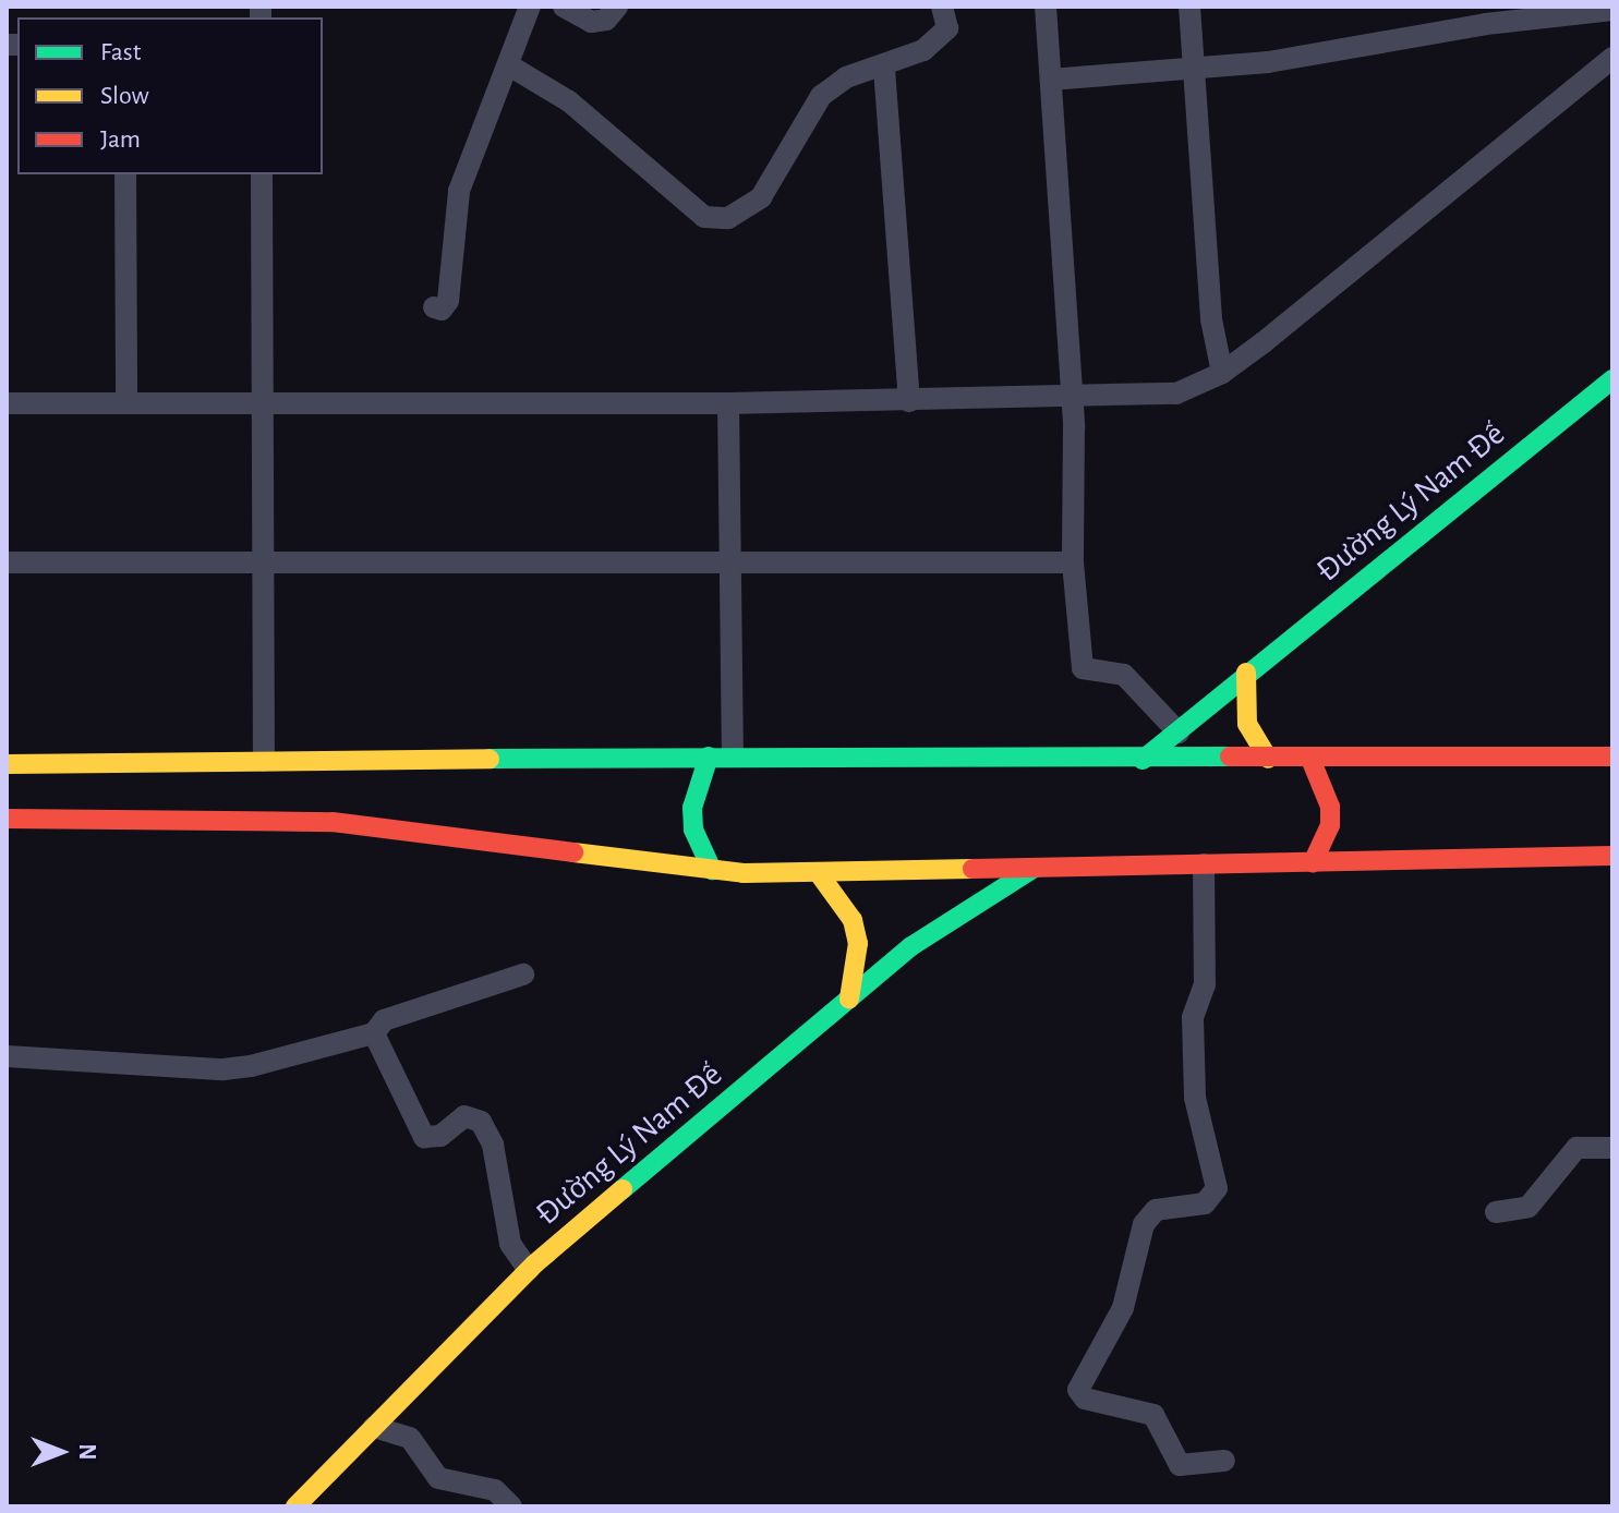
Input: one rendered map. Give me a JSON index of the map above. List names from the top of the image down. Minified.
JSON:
{"streets":{"street":["Đường Lý Nam Đế"]},"legend":["Fast","Slow","Jam"],"north":"right"}
